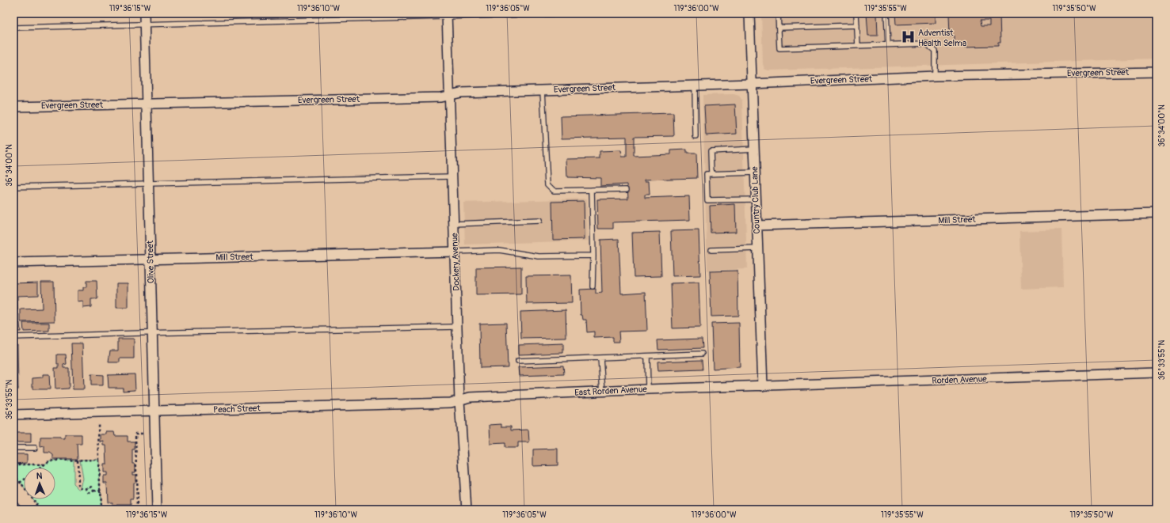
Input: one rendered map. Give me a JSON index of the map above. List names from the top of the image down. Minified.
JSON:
{"streets":{"street":["Evergreen Street","Country Club Lane","Mill Street","Olive Street","Dockery Avenue","Rorden Avenue","East Rorden Avenue","Peach Street"]},"crossings":[["Evergreen Street","Country Club Lane"],["Evergreen Street","Olive Street"],["Evergreen Street","Dockery Avenue"],["Country Club Lane","Mill Street"],["Country Club Lane","Rorden Avenue"],["Country Club Lane","East Rorden Avenue"],["Mill Street","Olive Street"],["Mill Street","Dockery Avenue"],["Olive Street","Peach Street"],["Dockery Avenue","East Rorden Avenue"],["Dockery Avenue","Peach Street"],["Rorden Avenue","East Rorden Avenue"],["East Rorden Avenue","Peach Street"]],"places":{"hospital":["Adventist Health Selma"]},"north":"top","coordinates":["119°36'15\"W","119°36'10\"W","119°36'05\"W","119°36'00\"W","119°35'55\"W","119°35'50\"W","36°34'00\"N","36°33'55\"N"]}
